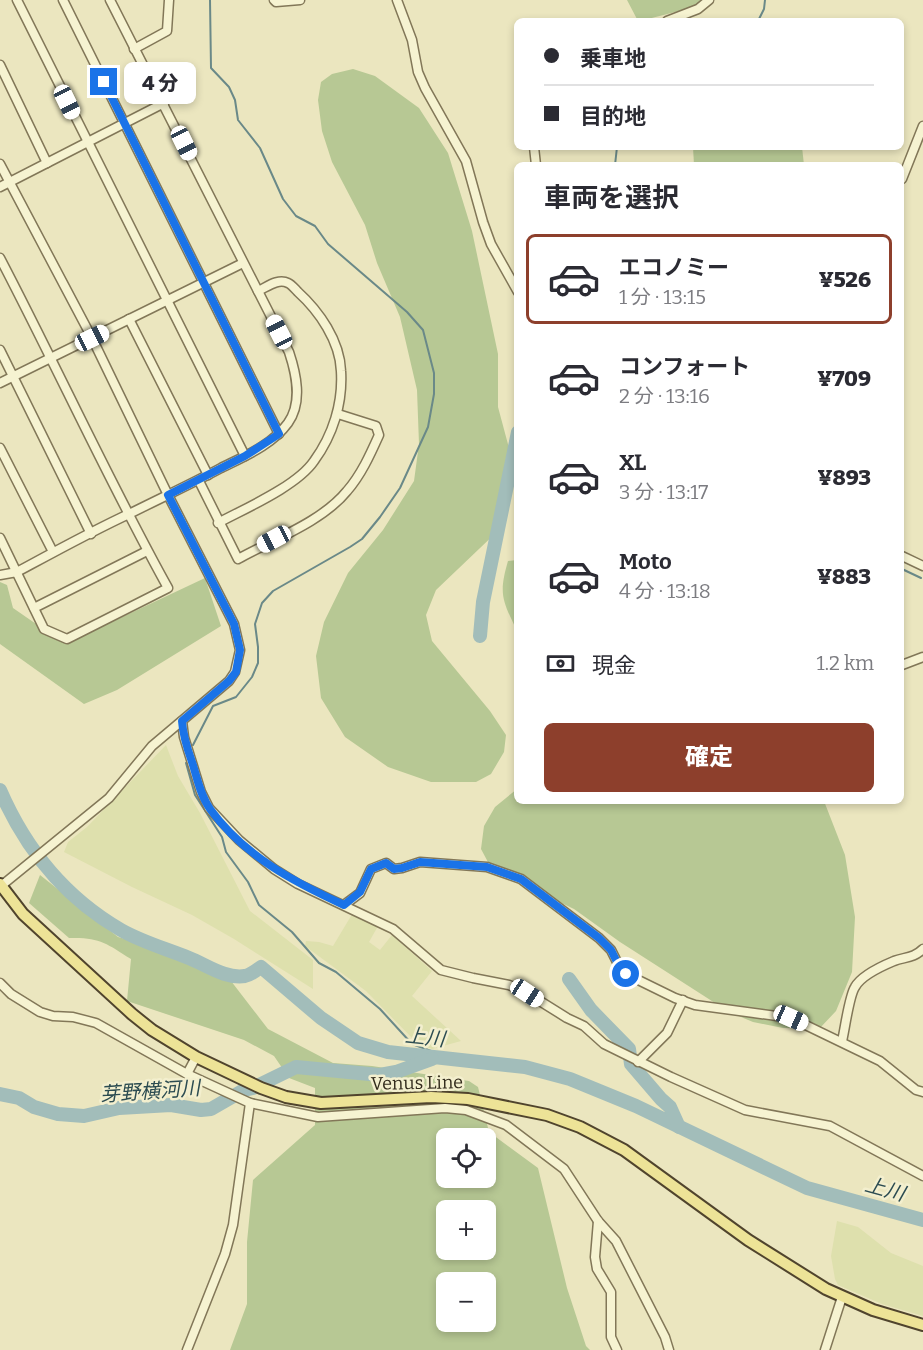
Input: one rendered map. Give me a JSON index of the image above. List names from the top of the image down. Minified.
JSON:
{"streets":{"main road":["Venus Line"]},"water":["上川","芽野横河川"],"page":{"banner":["乗車地","目的地"],"bubble":"4 分","heading":"車両を選択","list":[{"name":"エコノミー","note":"1 分 · 13:15","value":"¥526"},{"name":"コンフォート","note":"2 分 · 13:16","value":"¥709"},{"name":"XL","note":"3 分 · 13:17","value":"¥893"},{"name":"Moto","note":"4 分 · 13:18","value":"¥883"}],"pay":["現金","1.2 km"],"buttons":"確定","map_buttons":["+","−"]}}
